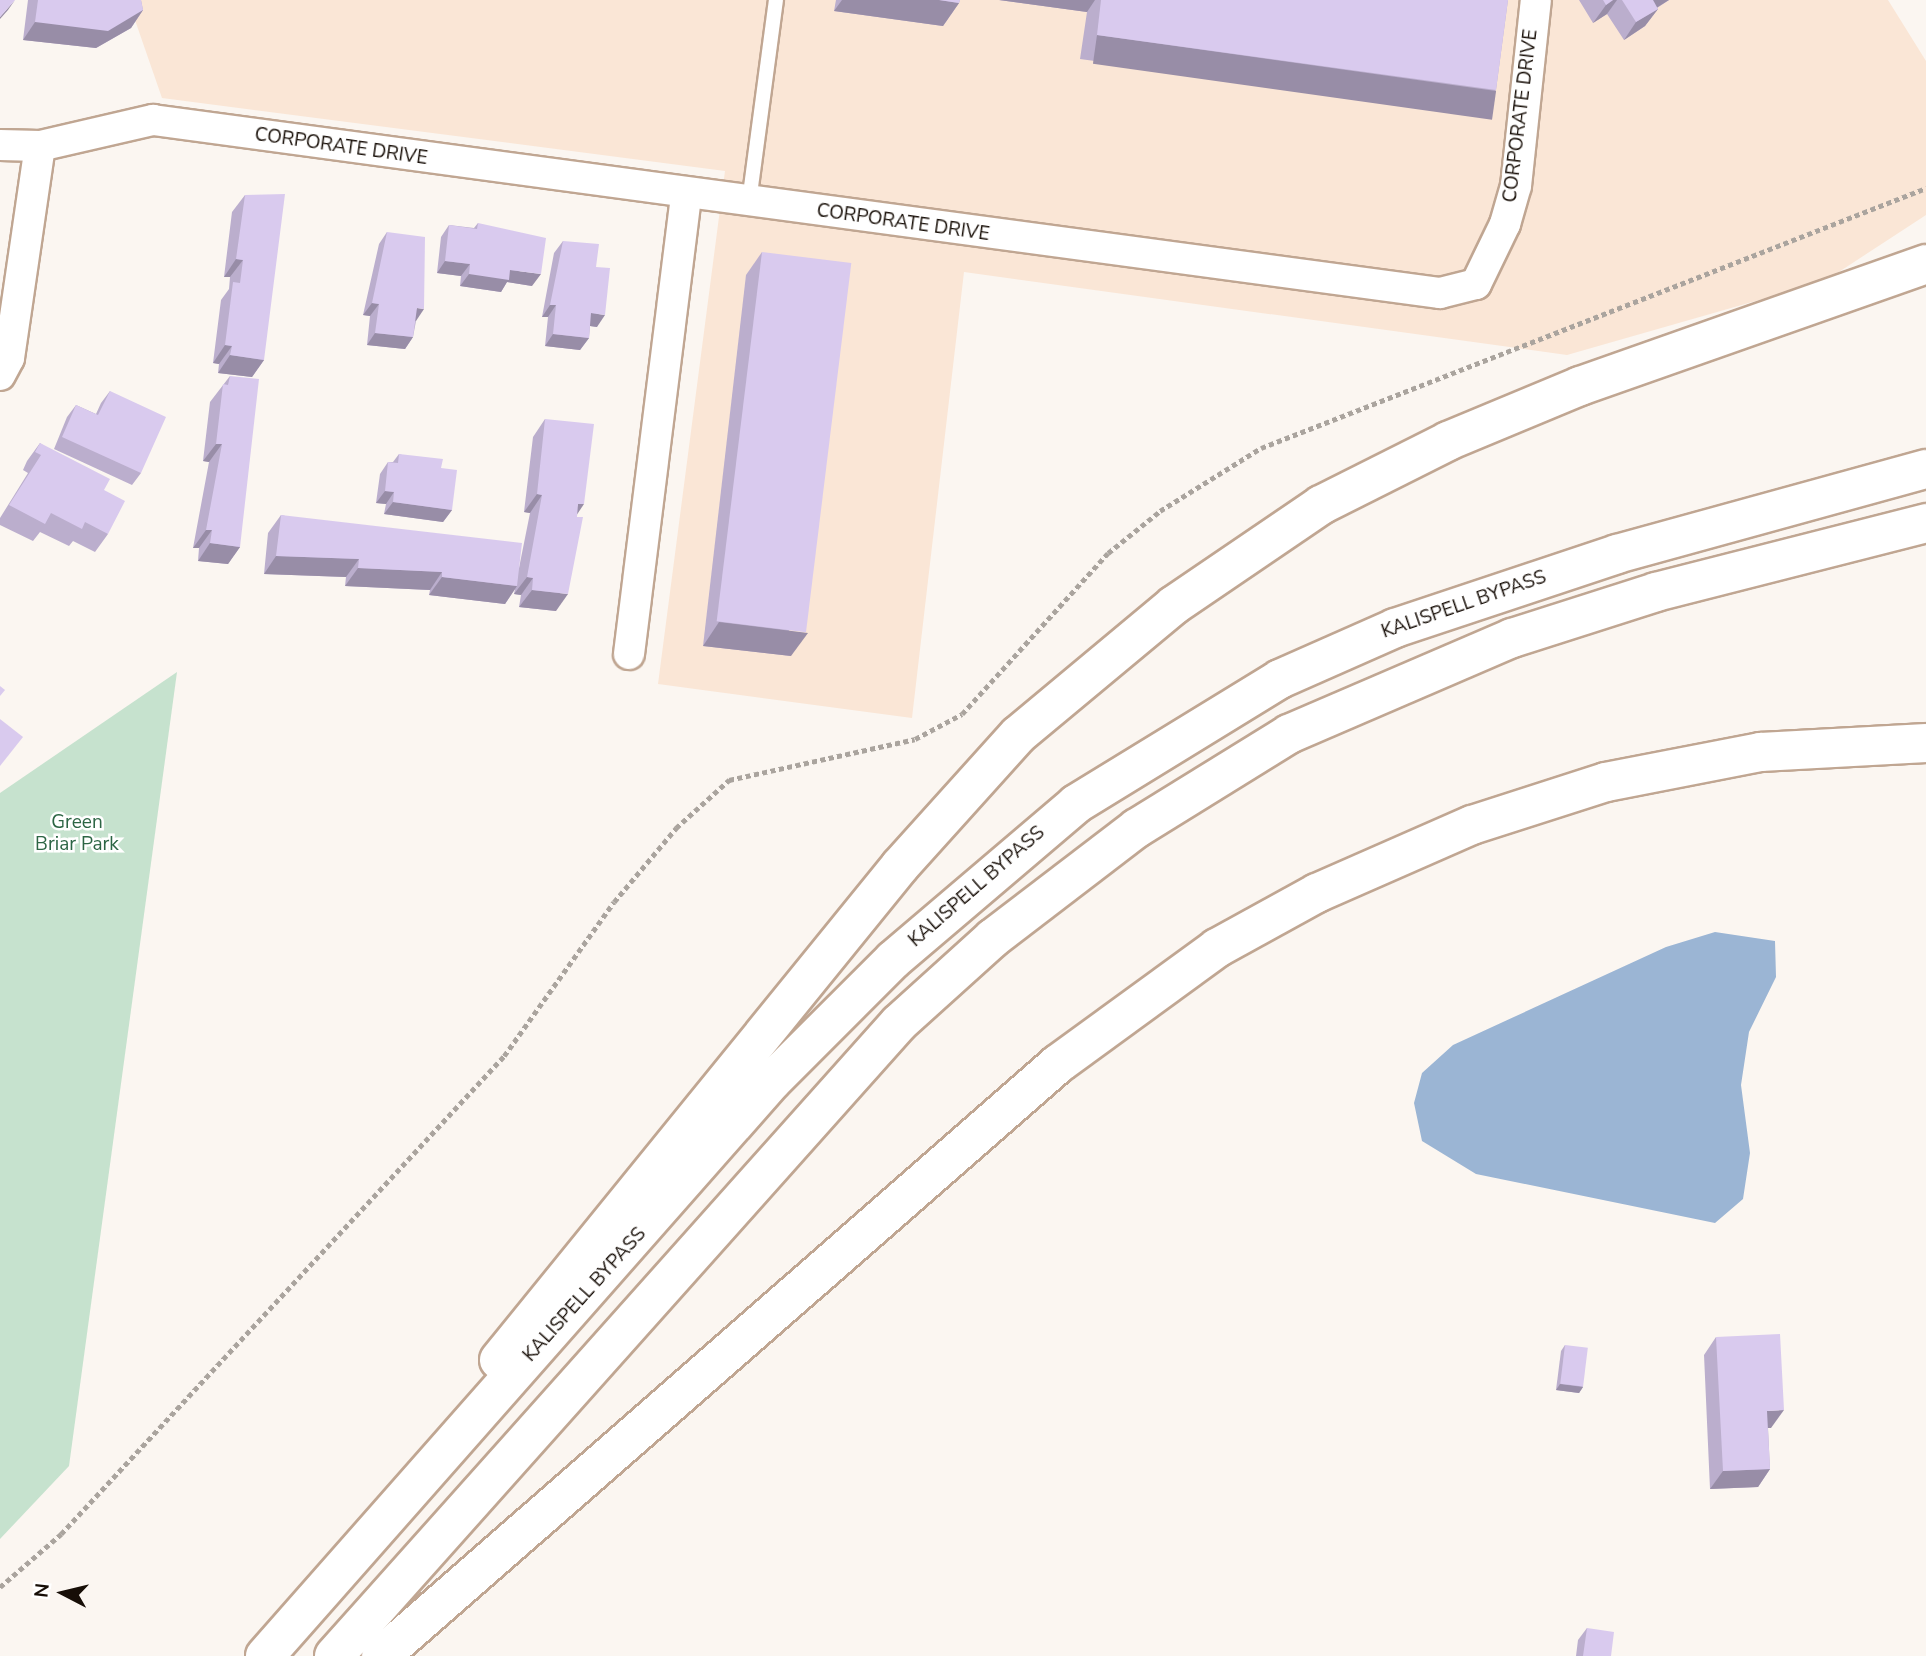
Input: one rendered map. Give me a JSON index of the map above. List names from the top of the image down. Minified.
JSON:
{"streets":{"highway":["KALISPELL BYPASS"],"street":["CORPORATE DRIVE"]},"parks":["Green Briar Park"],"north":"left"}
